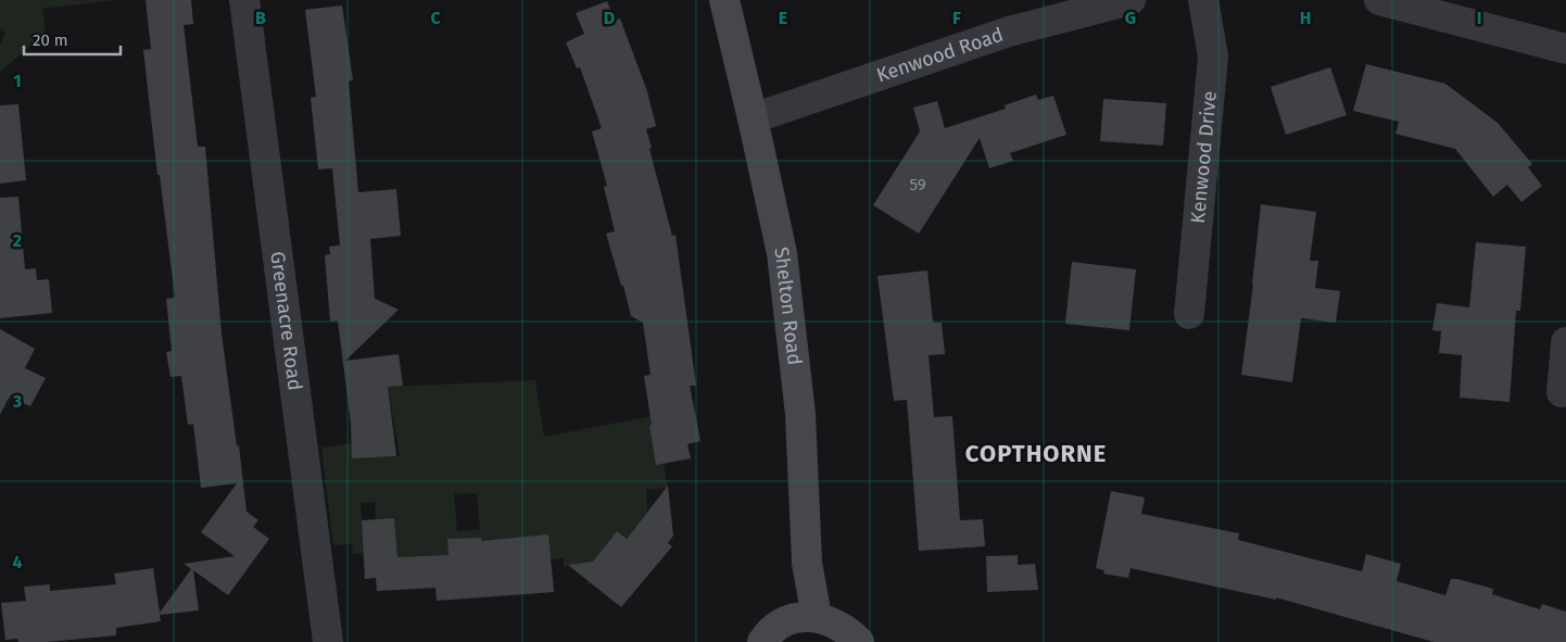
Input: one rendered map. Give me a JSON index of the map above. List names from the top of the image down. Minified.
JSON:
{"streets":{"main road":["Shelton Road"],"street":["Kenwood Road","Kenwood Drive","Greenacre Road"]},"crossings":[["Kenwood Road","Shelton Road"]],"districts":["COPTHORNE"],"house_numbers":["59"],"scale_bar":"20 m","grid":{"columns":["B","C","D","E","F","G","H","I"],"rows":["1","2","3","4"]}}
